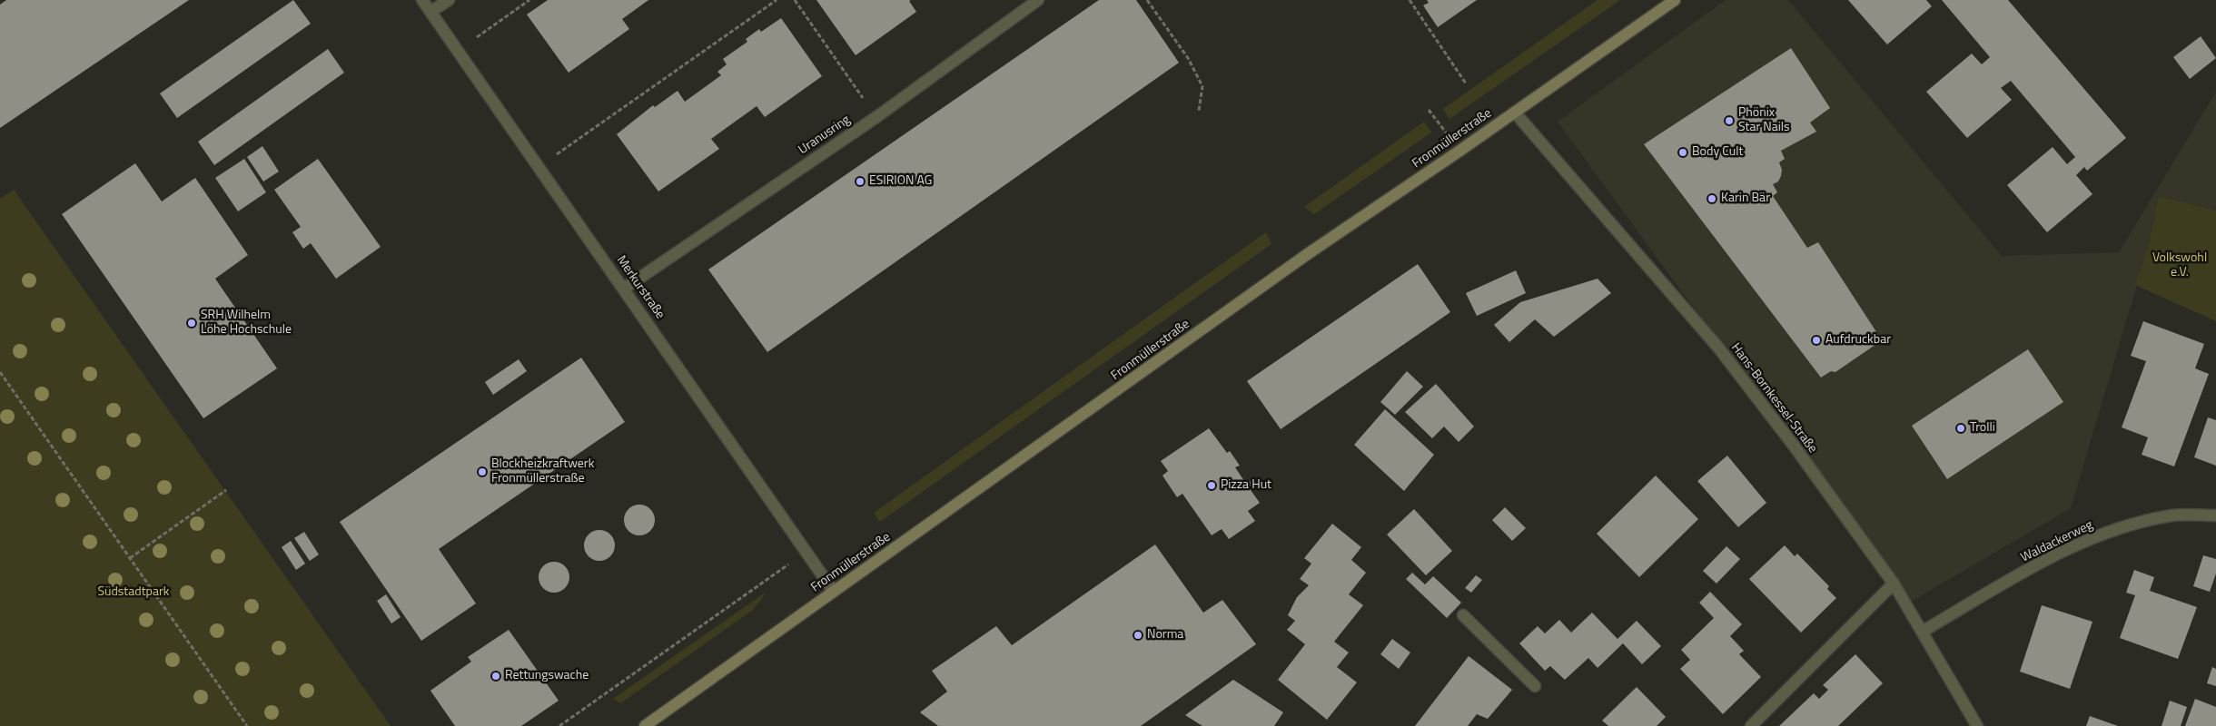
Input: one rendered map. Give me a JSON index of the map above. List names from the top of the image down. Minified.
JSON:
{"streets":{"main road":["Fronmüllerstraße"],"street":["Uranusring","Merkurstraße","Hans-Bornkessel-Straße","Waldackerweg"]},"crossings":[["Uranusring","Merkurstraße"],["Fronmüllerstraße","Merkurstraße"],["Fronmüllerstraße","Hans-Bornkessel-Straße"],["Hans-Bornkessel-Straße","Waldackerweg"]],"parks":["Volkswohl e.V.","Südstadtpark"],"places":["Phönix Star Nails","Body Cult","ESIRION AG","Karin Bär","SRH Wilhelm Löhe Hochschule","Aufdruckbar","Trolli","Blockheizkraftwerk Fronmüllerstraße","Pizza Hut","Norma","Rettungswache"]}
